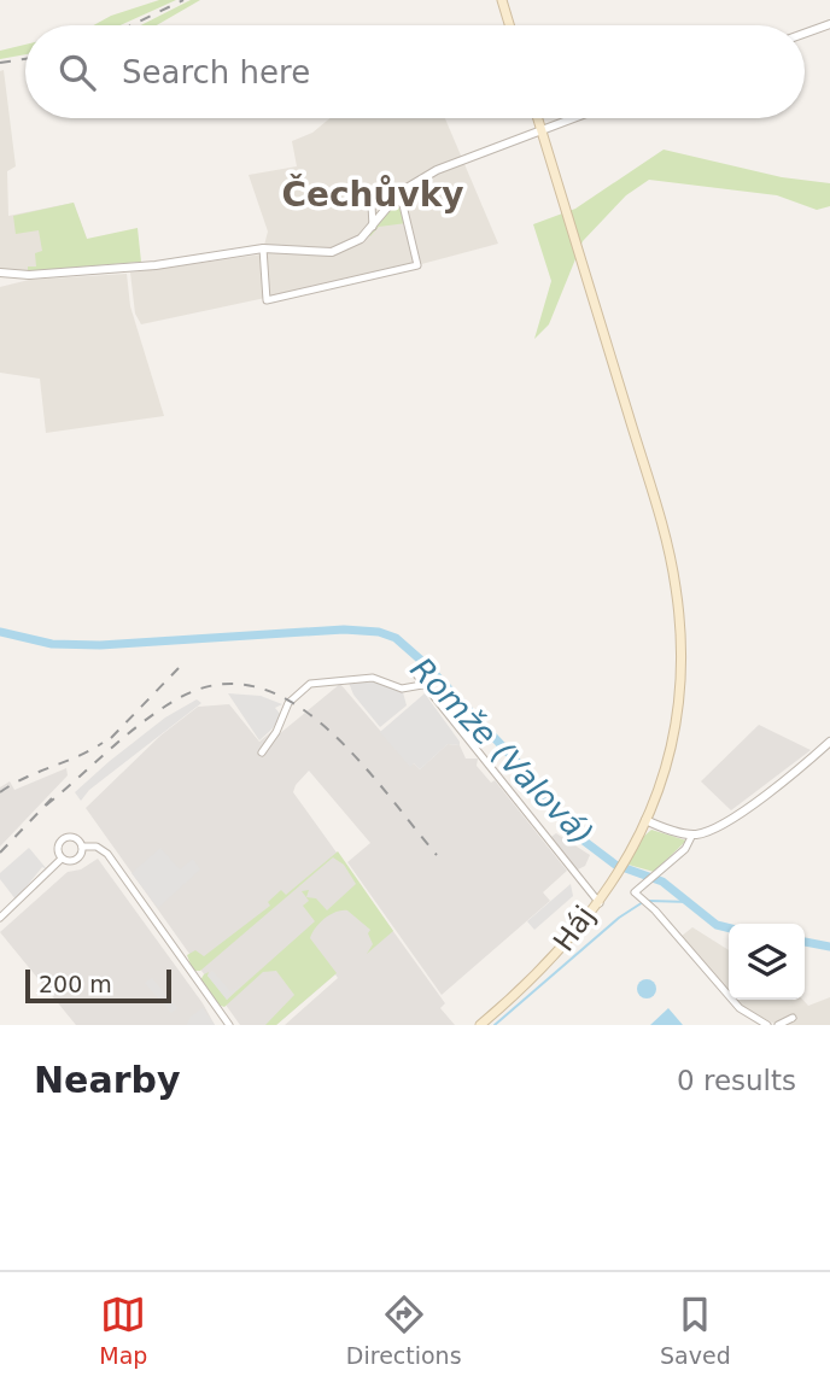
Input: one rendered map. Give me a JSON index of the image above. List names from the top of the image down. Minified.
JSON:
{"streets":{"main road":["Háj"]},"districts":["Čechůvky"],"water":["Romže (Valová)"],"scale_bar":"200 m","page":{"search":"Search here","scale":"200 m","heading":["Nearby","0 results"],"nav":["Map","Directions","Saved"]}}
